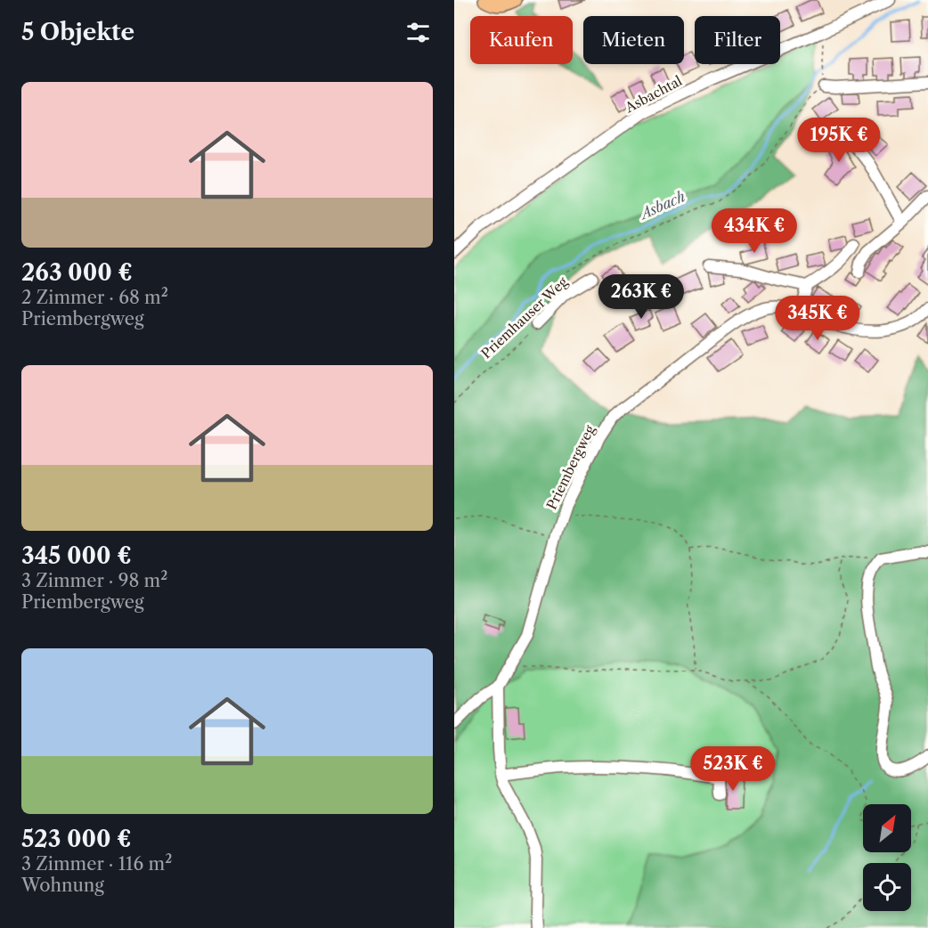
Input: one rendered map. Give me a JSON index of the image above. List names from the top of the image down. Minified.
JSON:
{"streets":{"street":["Asbachtal","Priemhauser Weg","Priembergweg"]},"water":["Asbach"],"north":"top right","page":{"heading":"5 Objekte","chip":["Kaufen","Mieten","Filter"],"list":[{"name":"263 000 €","note":"2 Zimmer · 68 m² · Priembergweg"},{"name":"345 000 €","note":"3 Zimmer · 98 m² · Priembergweg"},{"name":"523 000 €","note":"3 Zimmer · 116 m² · Wohnung"}],"price":["195K €","434K €","263K €","345K €","523K €"]}}
